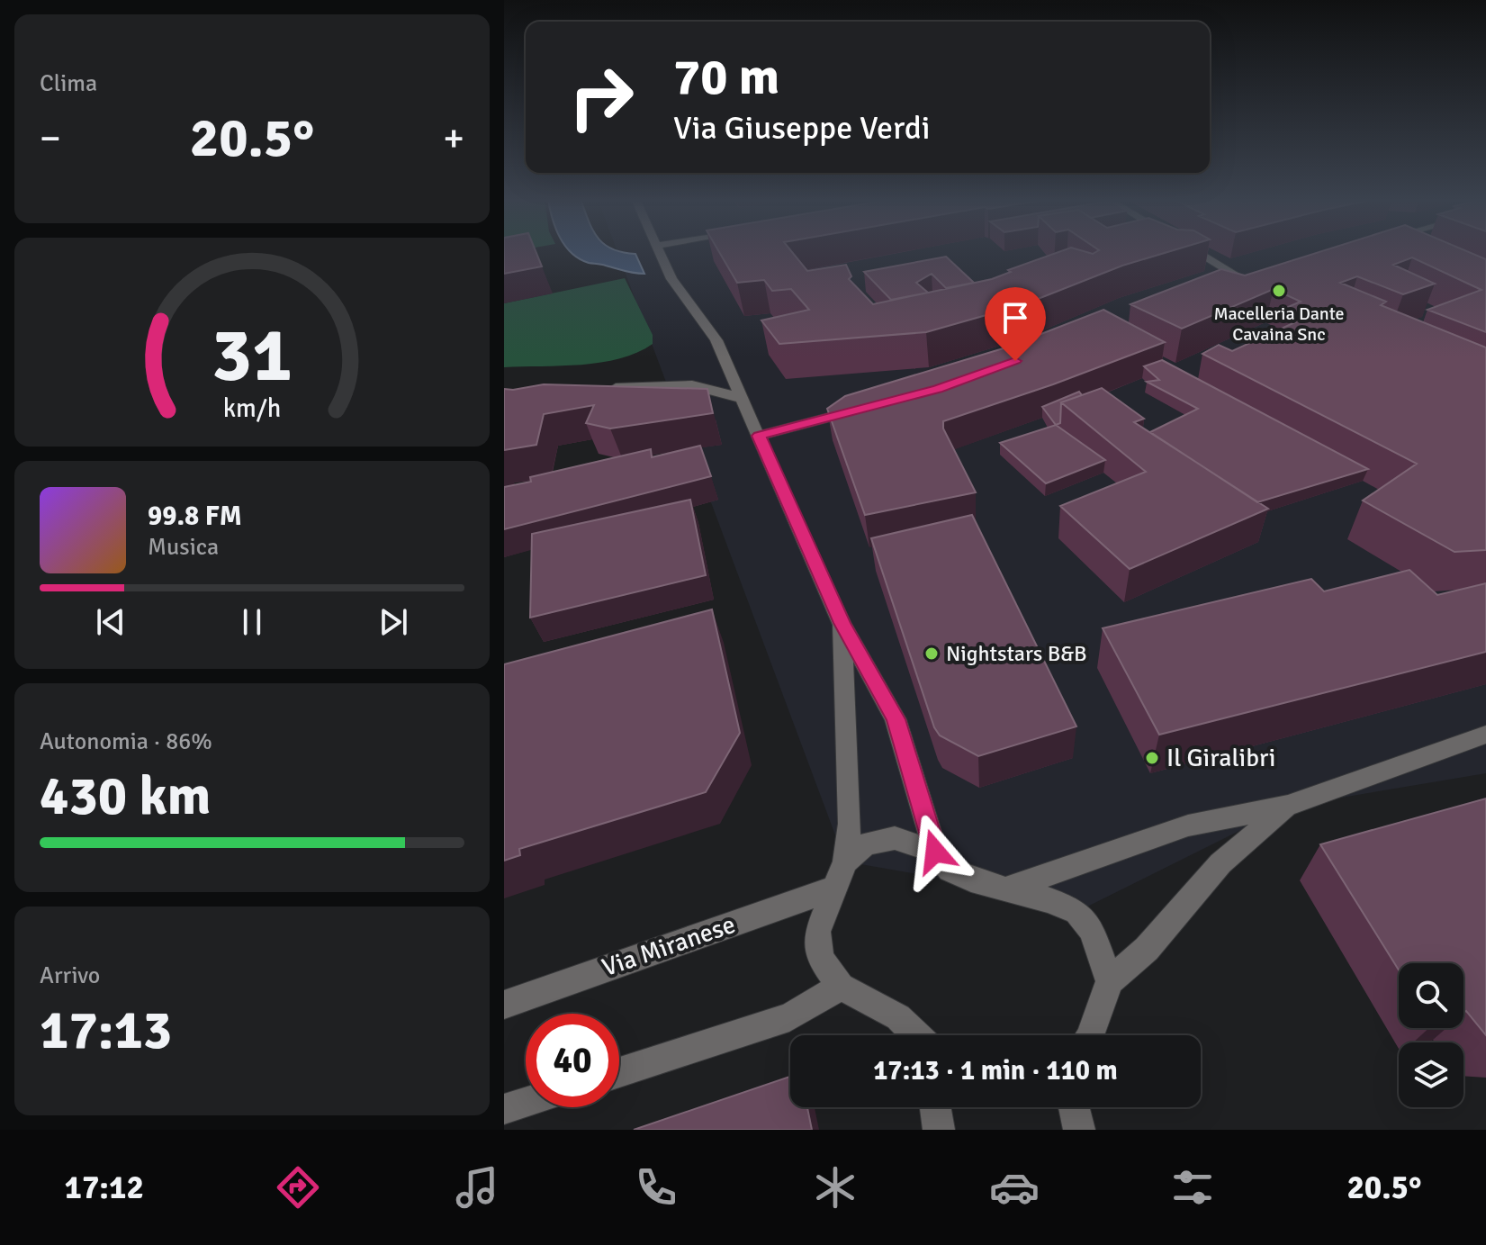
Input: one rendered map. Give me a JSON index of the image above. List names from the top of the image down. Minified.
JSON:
{"streets":{"street":["Via Miranese"]},"places":["Macelleria Dante Cavaina Snc","Nightstars B&B","Il Giralibri"],"page":{"tile":["Clima",["Autonomia · 86%","430 km"],["Arrivo","17:13"]],"turn":["70 m","Via Giuseppe Verdi"],"heat":["−","20.5°","+"],"song":["99.8 FM","Musica"],"limit":"40","trip":"17:13 · 1 min · 110 m","tabs":["17:12","20.5°"],"gauge":["31","km/h"]}}
